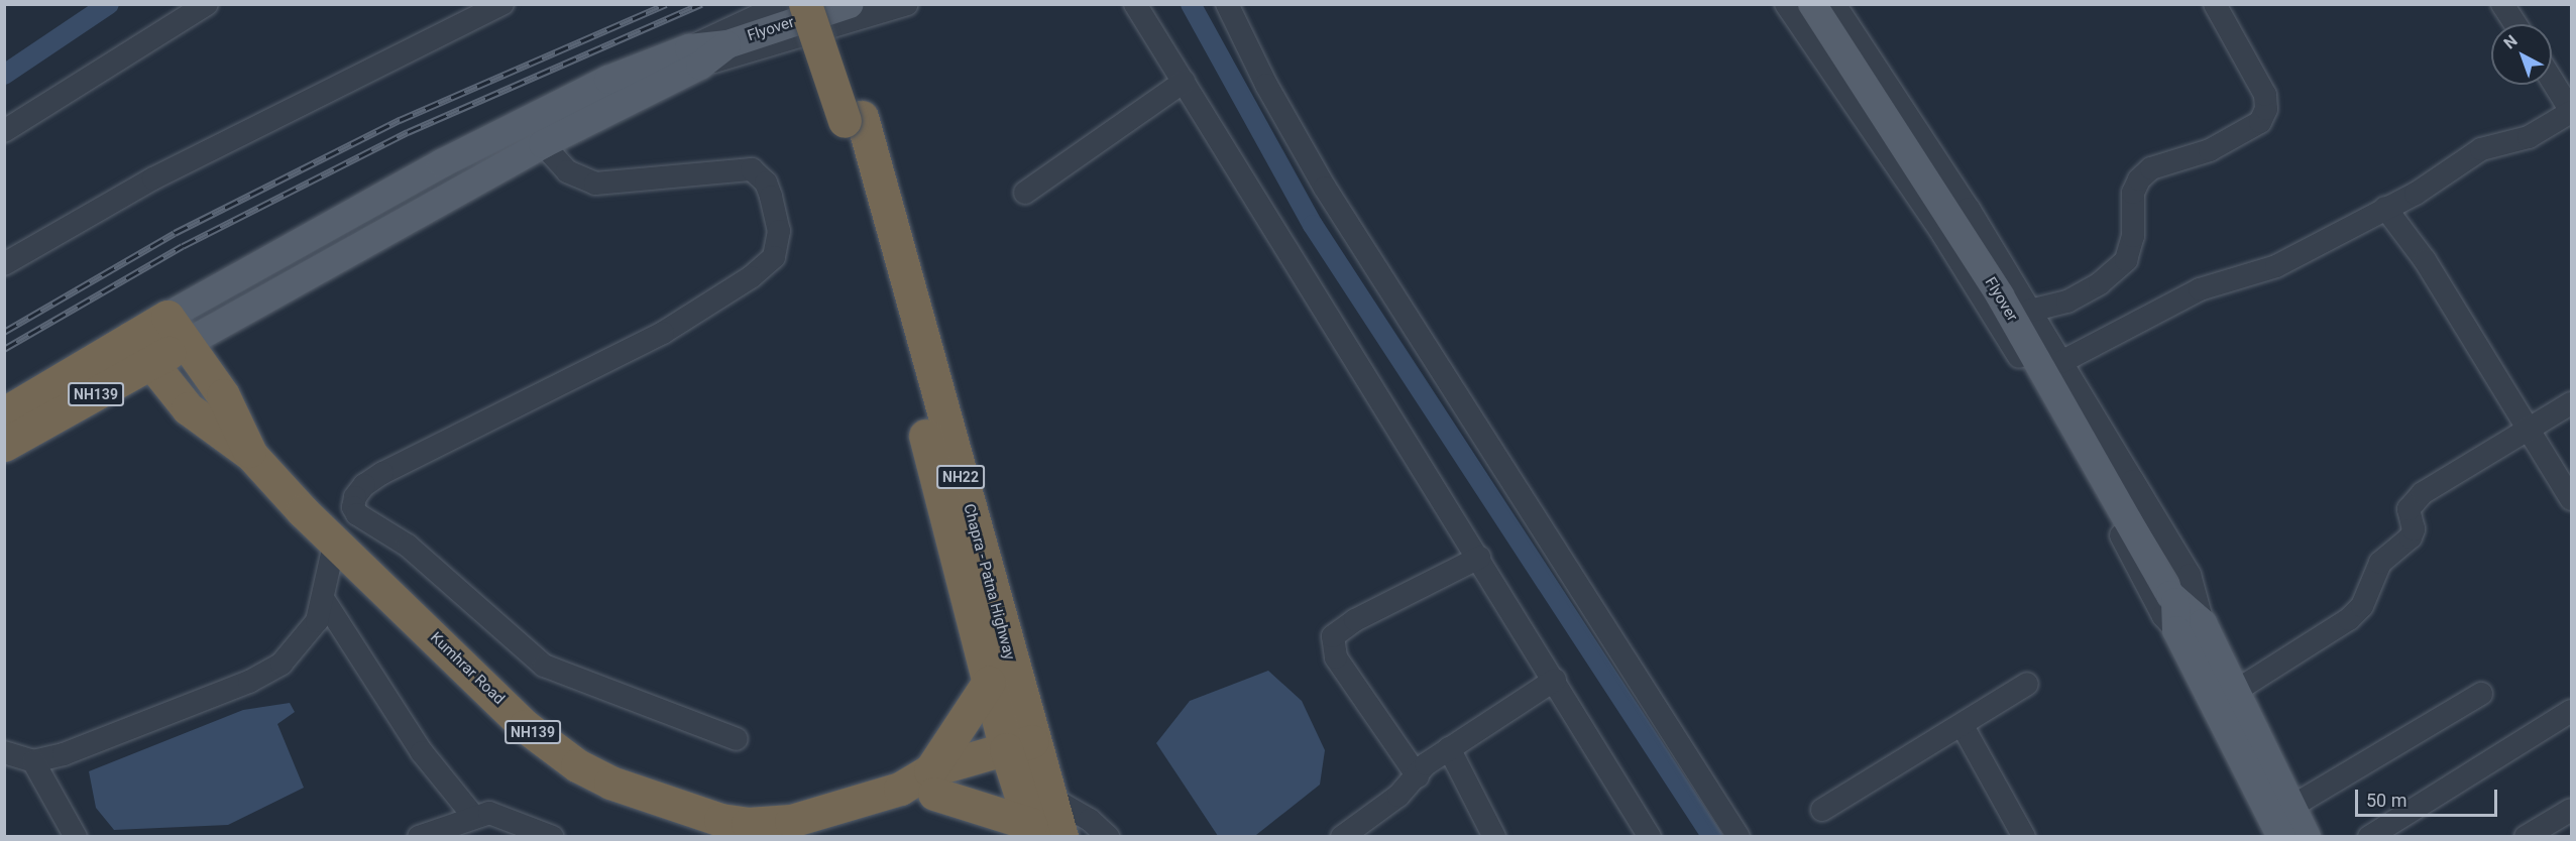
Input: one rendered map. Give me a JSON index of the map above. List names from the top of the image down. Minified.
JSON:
{"streets":{"highway":["NH139","NH22","Chapra - Patna Highway","Kumhrar Road"],"main road":["Flyover"]},"crossings":[["NH139","Kumhrar Road"],["NH22","Chapra - Patna Highway"],["Chapra - Patna Highway","Kumhrar Road"]],"scale_bar":"50 m","north":"top left"}
